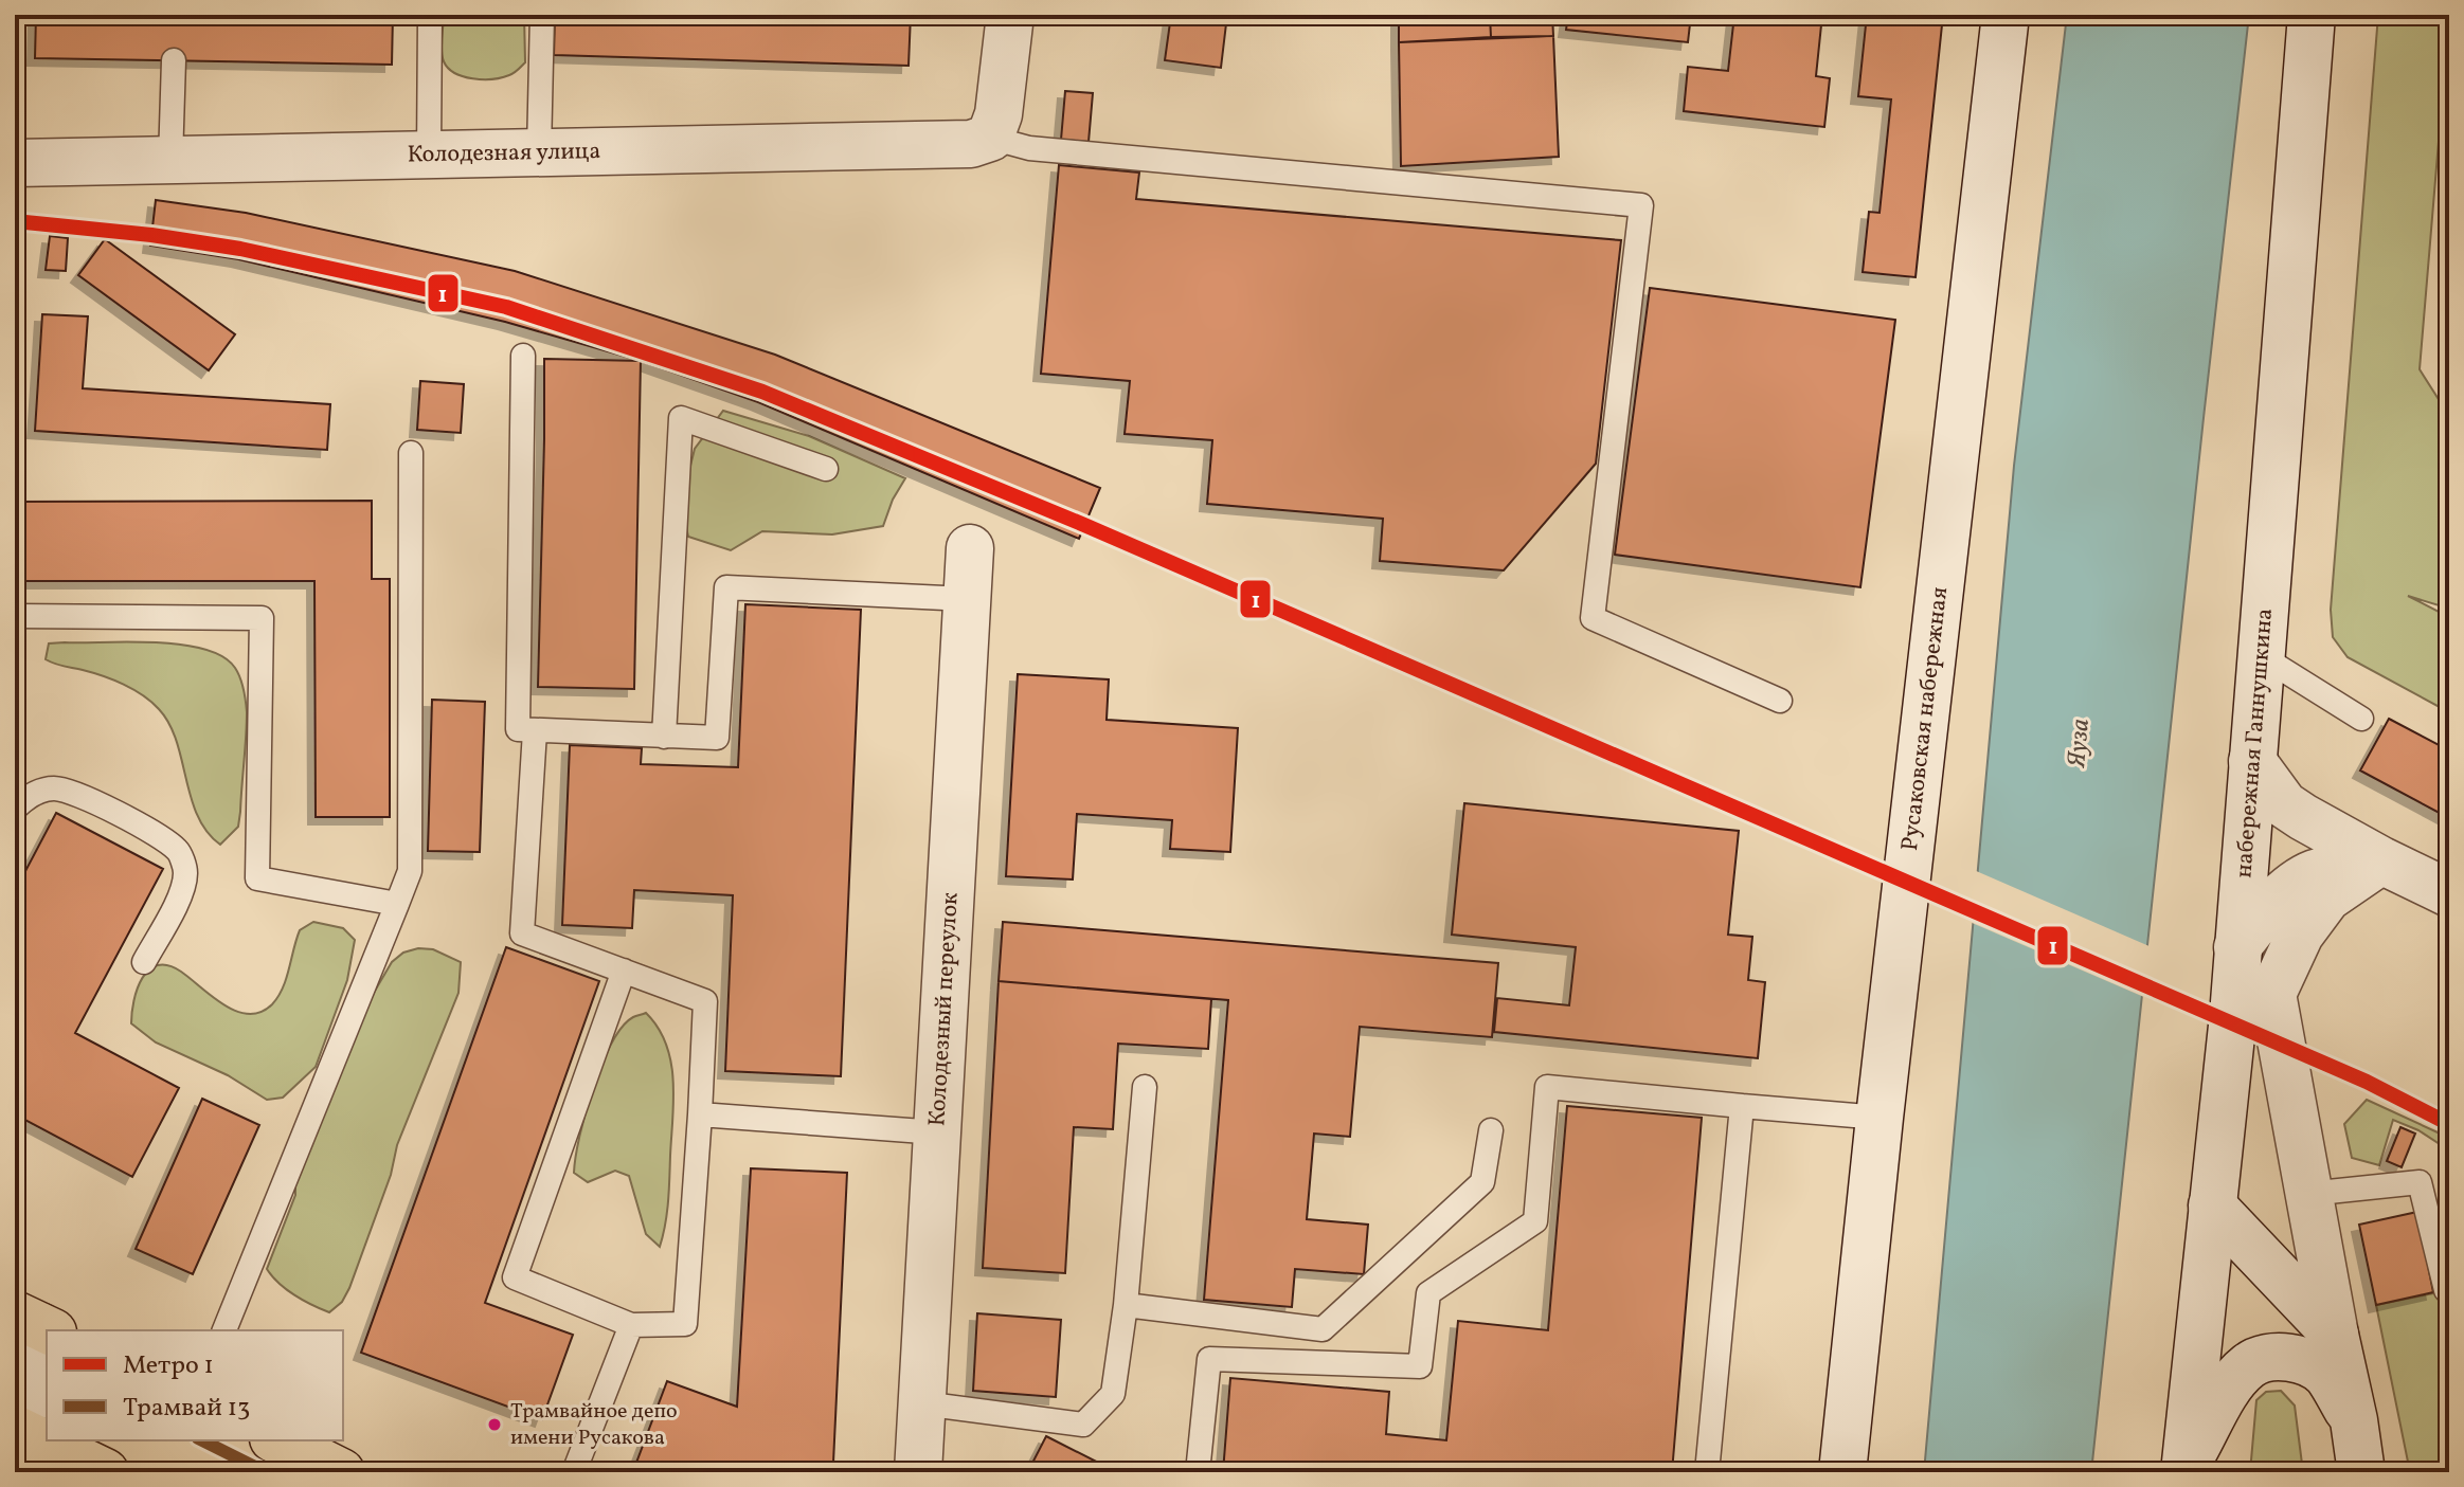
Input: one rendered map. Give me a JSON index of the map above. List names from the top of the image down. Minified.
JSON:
{"streets":{"main road":["Колодезная улица","Русаковская набережная","набережная Ганнушкина","Колодезный переулок"]},"water":["Яуза"],"places":["Трамвайное депо имени Русакова"],"lines":["metro line 1","tram line 13"],"legend":["Метро 1","Трамвай 13"]}
